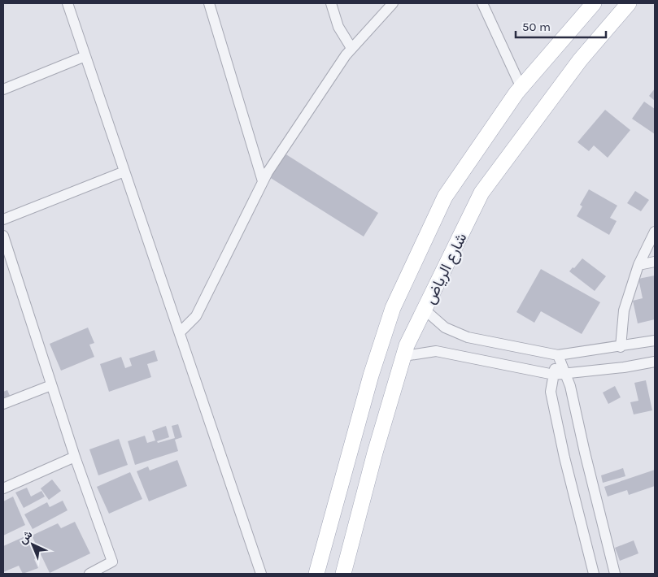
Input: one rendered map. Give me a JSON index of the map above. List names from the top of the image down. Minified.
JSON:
{"streets":{"main road":["شارع الرياض"]},"scale_bar":"50 m","north":"top left"}
